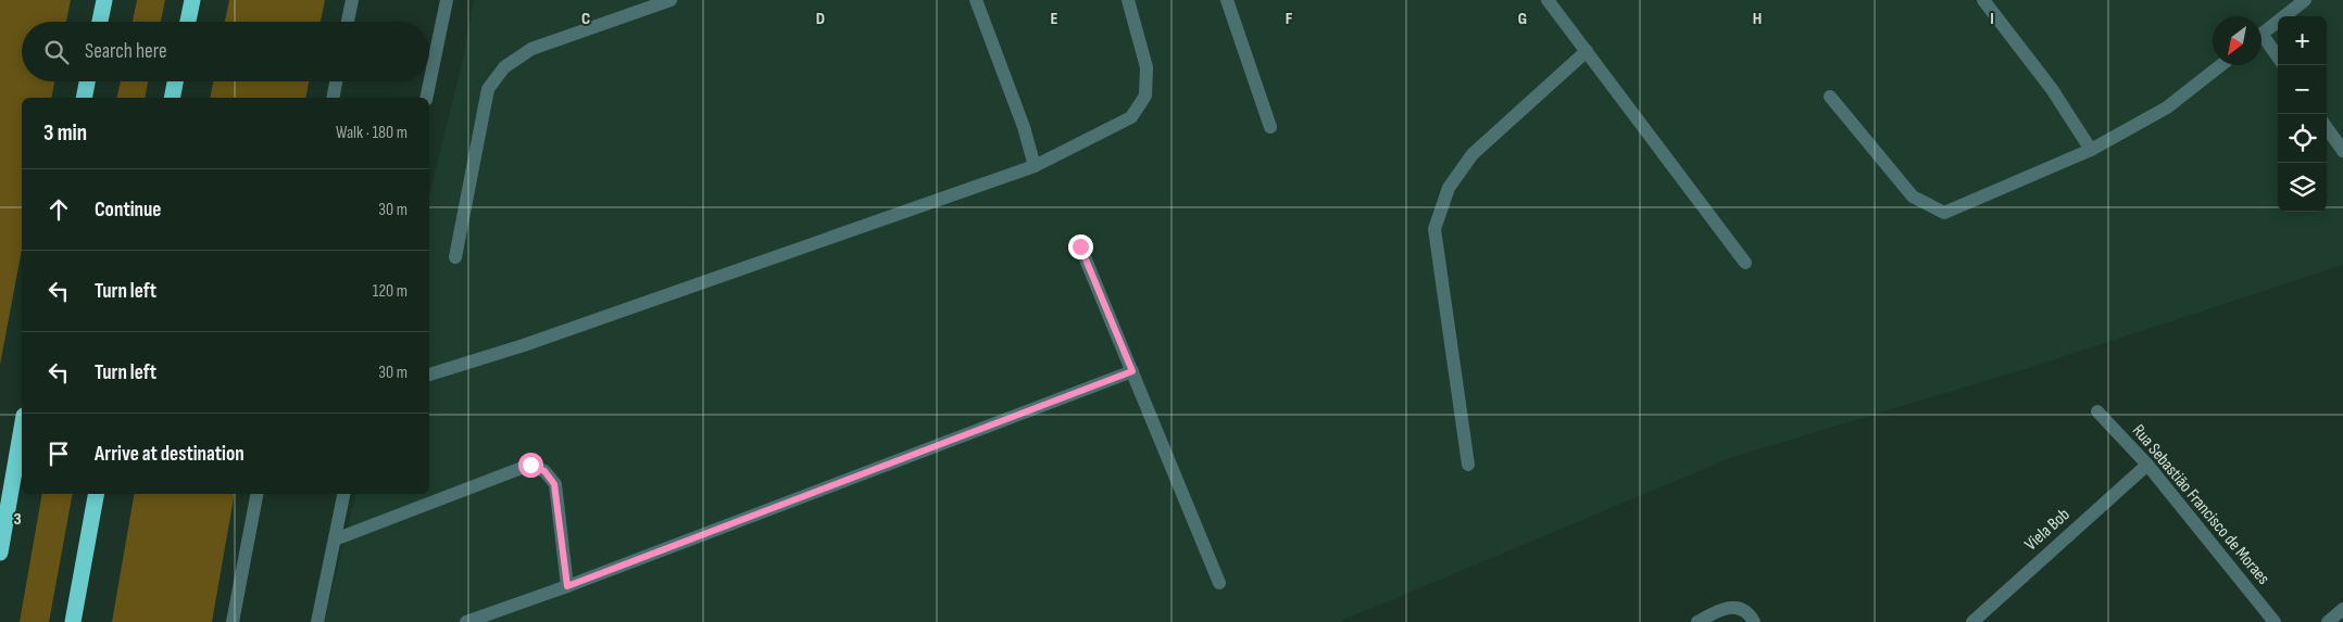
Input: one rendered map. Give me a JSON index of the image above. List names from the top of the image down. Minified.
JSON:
{"streets":{"street":["Rua Sebastião Francisco de Moraes","Viela Bob"]},"crossings":[["Rua Sebastião Francisco de Moraes","Viela Bob"]],"north":"bottom left","page":{"map_buttons":["+","−"],"search":"Search here","heading":["3 min","Walk · 180 m"],"list":[["Continue","30 m"],["Turn left","120 m"],["Turn left","30 m"],"Arrive at destination"]},"grid":{"columns":["C","D","E","F","G","H","I"],"rows":["3"]}}
